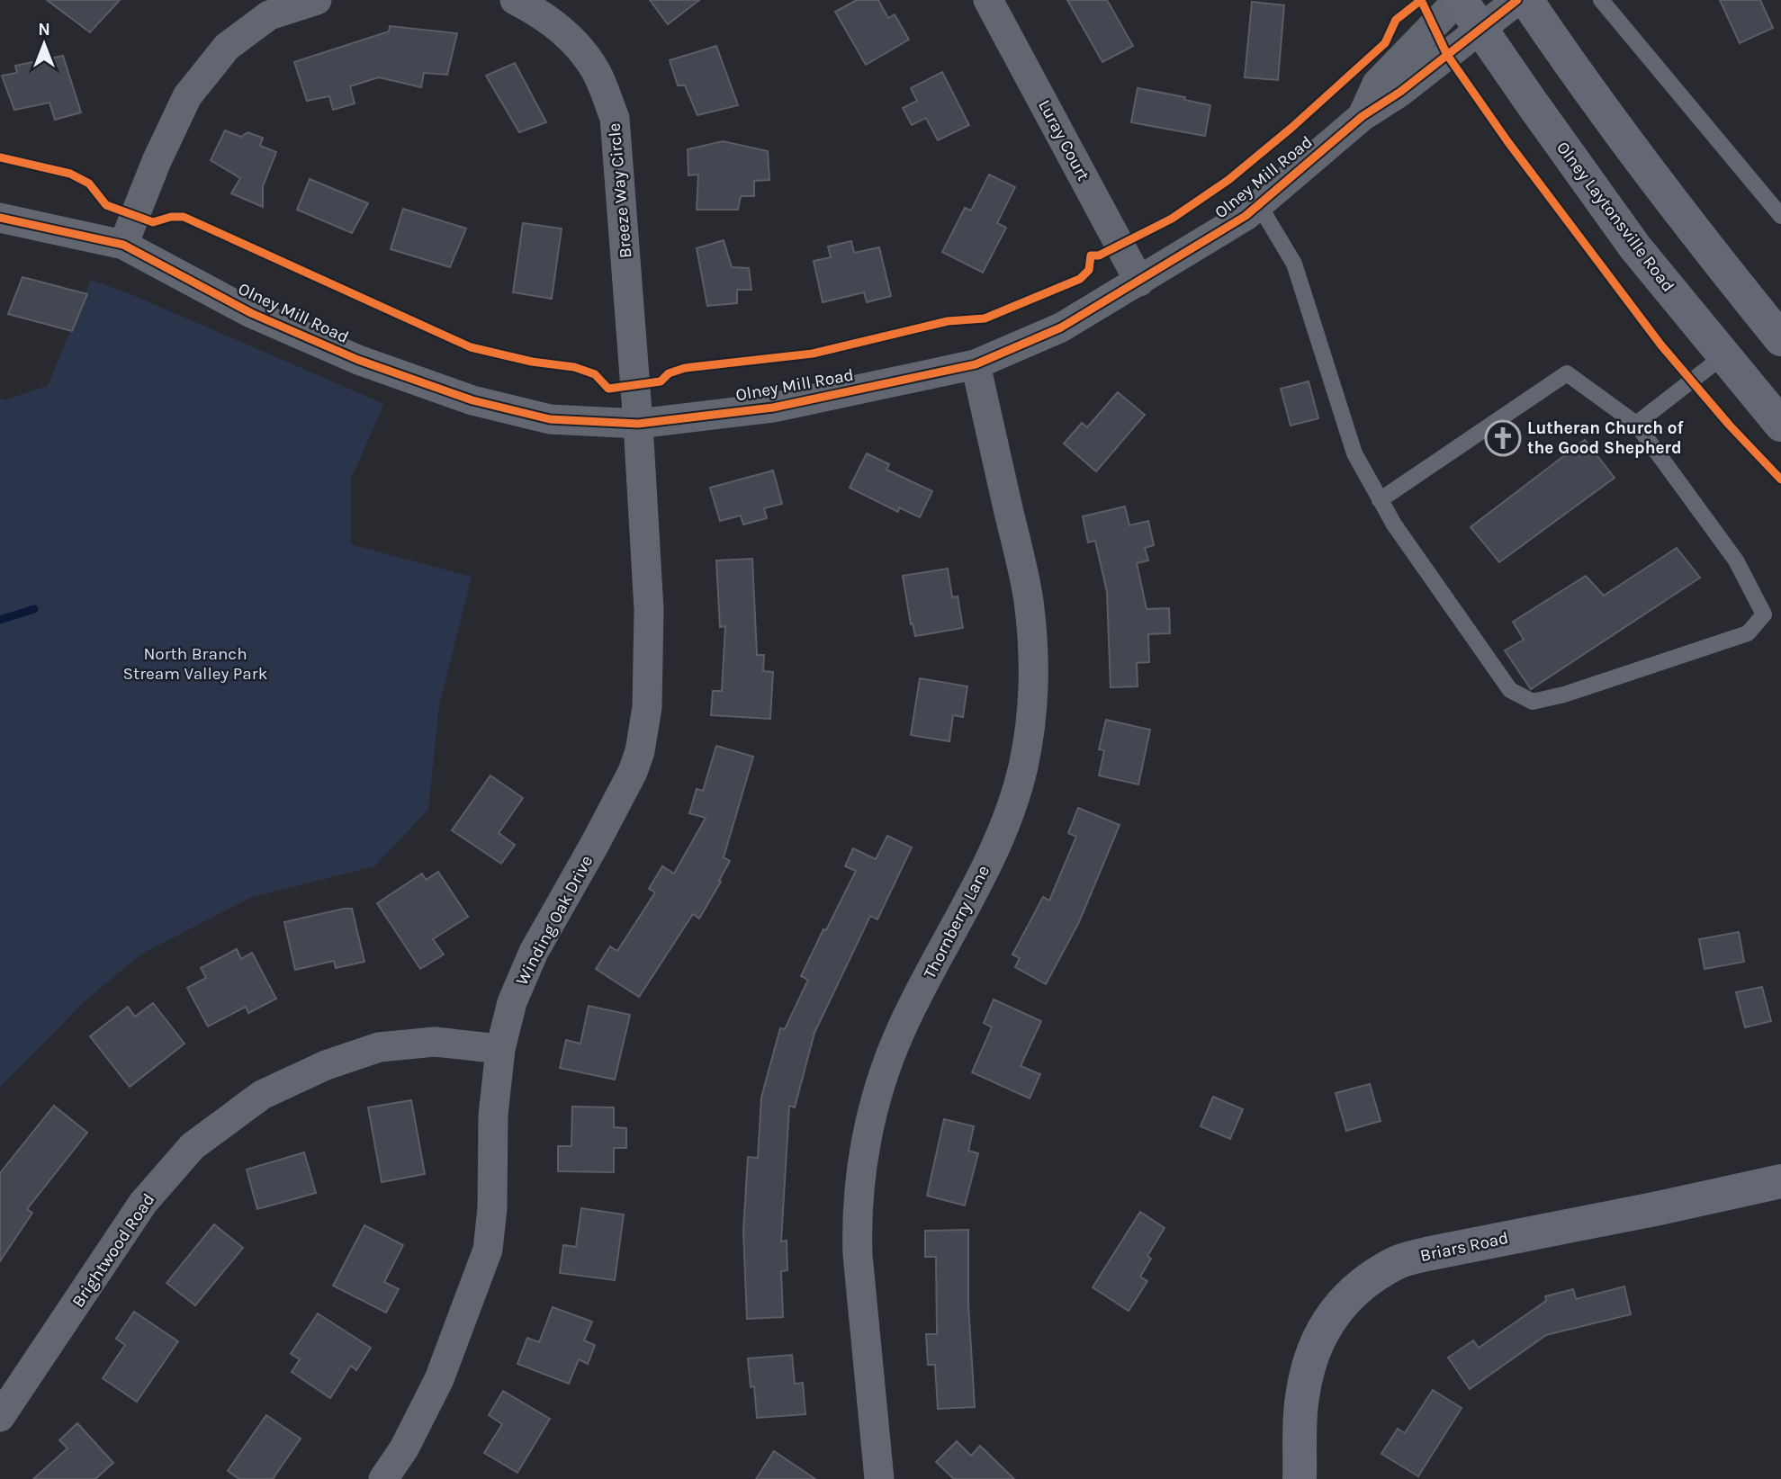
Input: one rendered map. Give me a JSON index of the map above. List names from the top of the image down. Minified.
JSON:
{"streets":{"main road":["Olney Laytonsville Road","Briars Road"],"street":["Luray Court","Olney Mill Road","Breeze Way Circle","Winding Oak Drive","Thornberry Lane","Brightwood Road"]},"crossings":[["Luray Court","Olney Mill Road"],["Olney Mill Road","Breeze Way Circle"],["Olney Mill Road","Olney Laytonsville Road"],["Olney Mill Road","Winding Oak Drive"],["Olney Mill Road","Thornberry Lane"],["Breeze Way Circle","Winding Oak Drive"],["Winding Oak Drive","Brightwood Road"]],"parks":["North Branch Stream Valley Park"],"places":{"church":["Lutheran Church of the Good Shepherd"]},"north":"top"}
